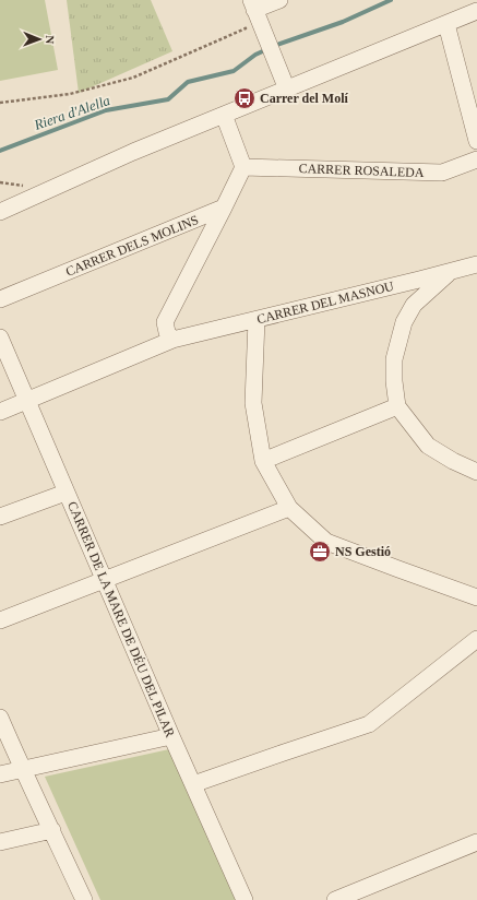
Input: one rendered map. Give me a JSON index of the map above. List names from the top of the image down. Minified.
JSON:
{"streets":{"street":["CARRER ROSALEDA","CARRER DELS MOLINS","CARRER DEL MASNOU","CARRER DE LA MARE DE DÉU DEL PILAR"]},"crossings":[["CARRER DEL MASNOU","CARRER DE LA MARE DE DÉU DEL PILAR"]],"water":["Riera d'Alella"],"places":{"bus stop":["Carrer del Molí"],"office":["NS Gestió"]},"north":"right"}
